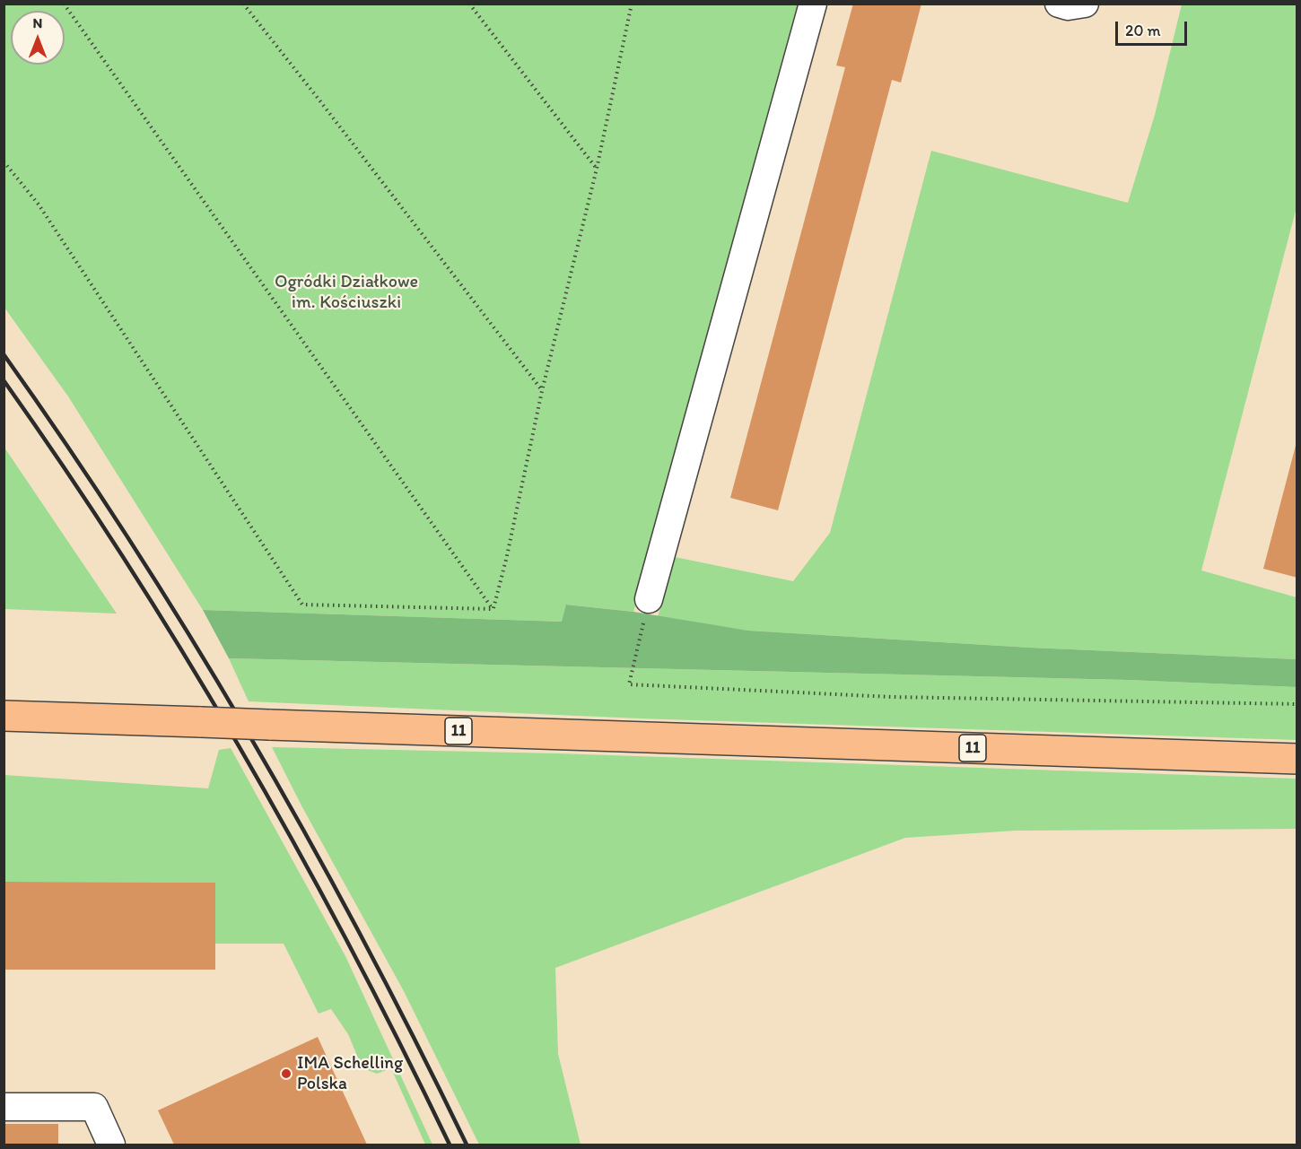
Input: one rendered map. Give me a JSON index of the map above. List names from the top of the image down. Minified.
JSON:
{"streets":{"highway":["11"]},"parks":["Ogródki Działkowe im. Kościuszki"],"places":["IMA Schelling Polska"],"scale_bar":"20 m","north":"top"}
